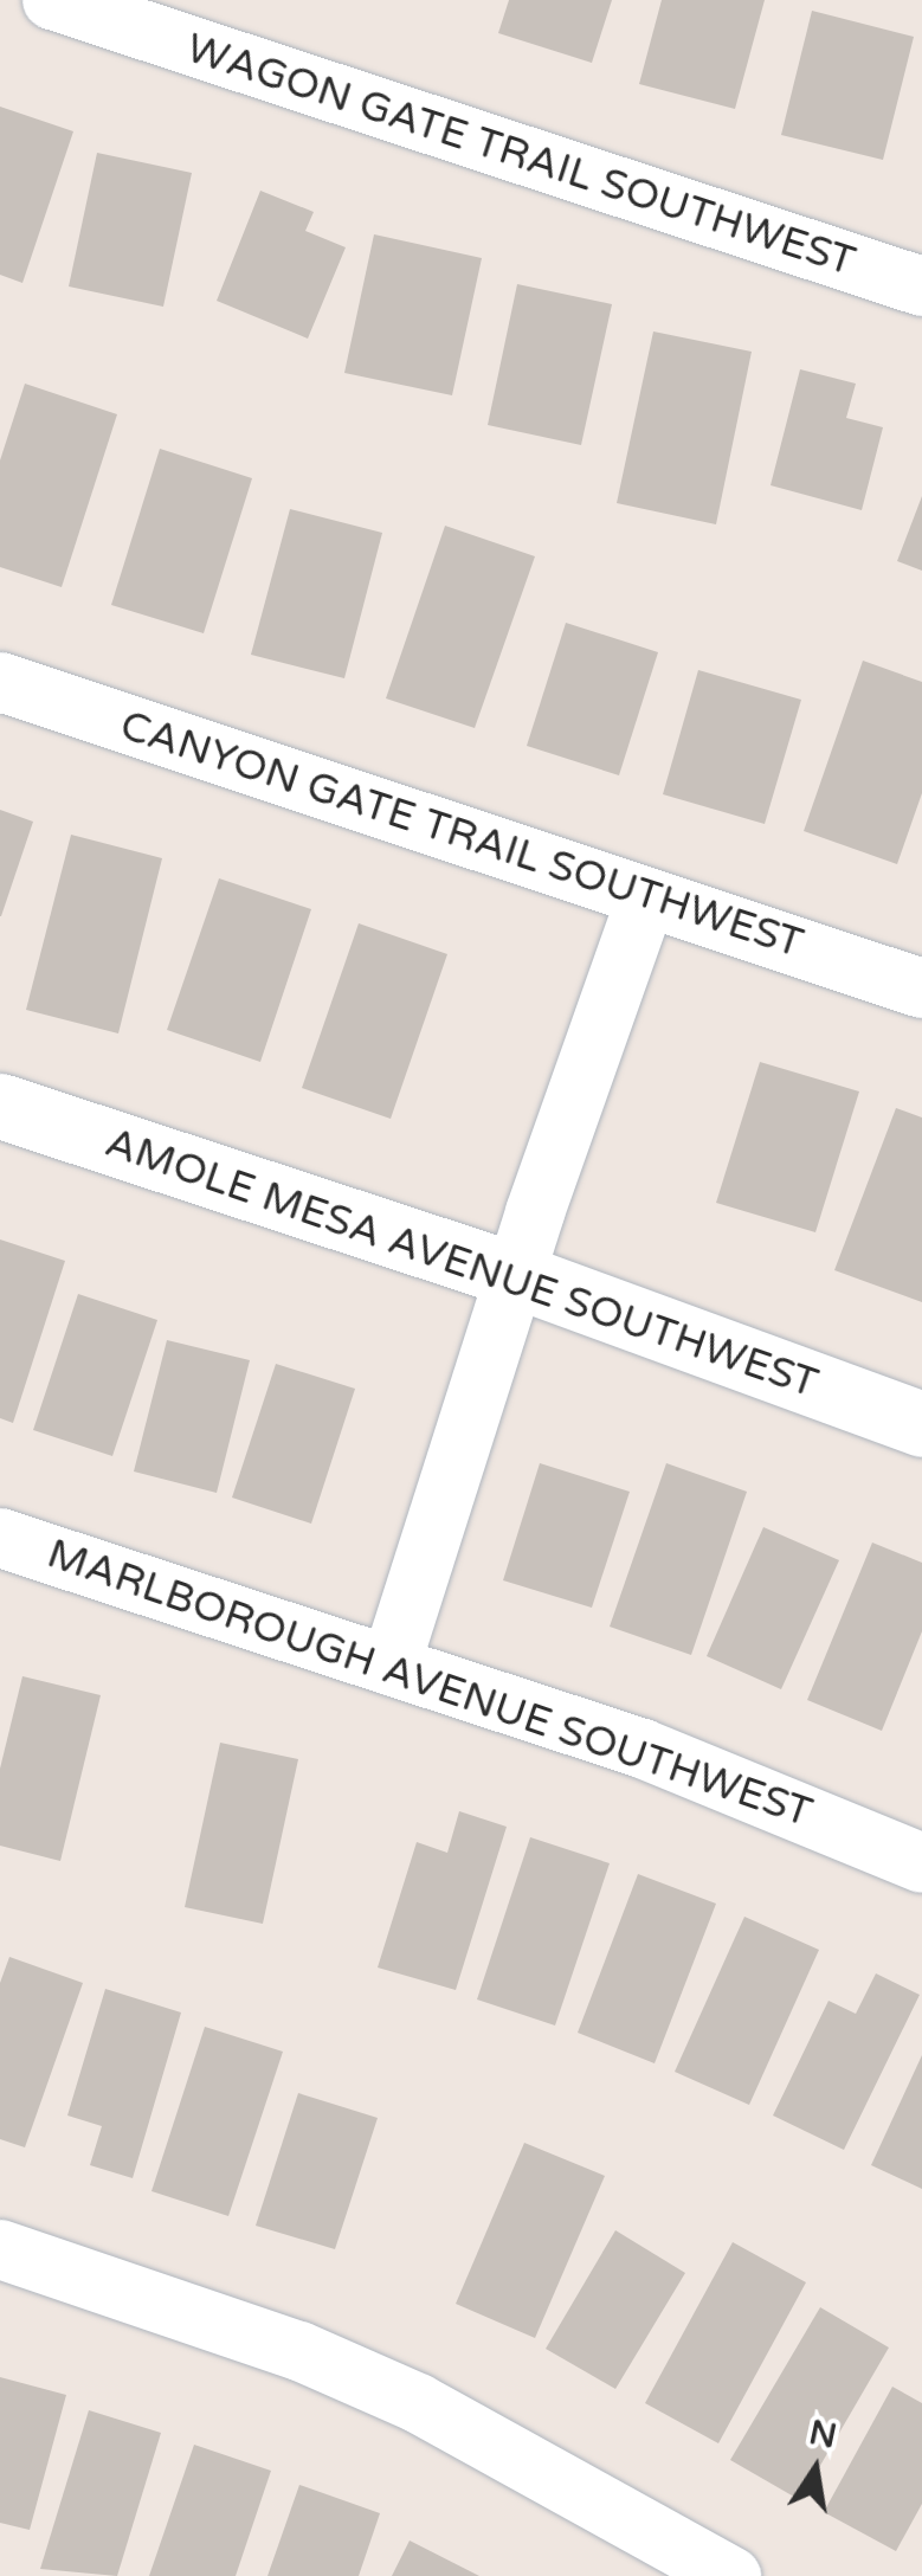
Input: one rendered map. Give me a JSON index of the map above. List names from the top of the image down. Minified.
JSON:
{"streets":{"street":["WAGON GATE TRAIL SOUTHWEST","CANYON GATE TRAIL SOUTHWEST","AMOLE MESA AVENUE SOUTHWEST","MARLBOROUGH AVENUE SOUTHWEST"]},"north":"top"}
